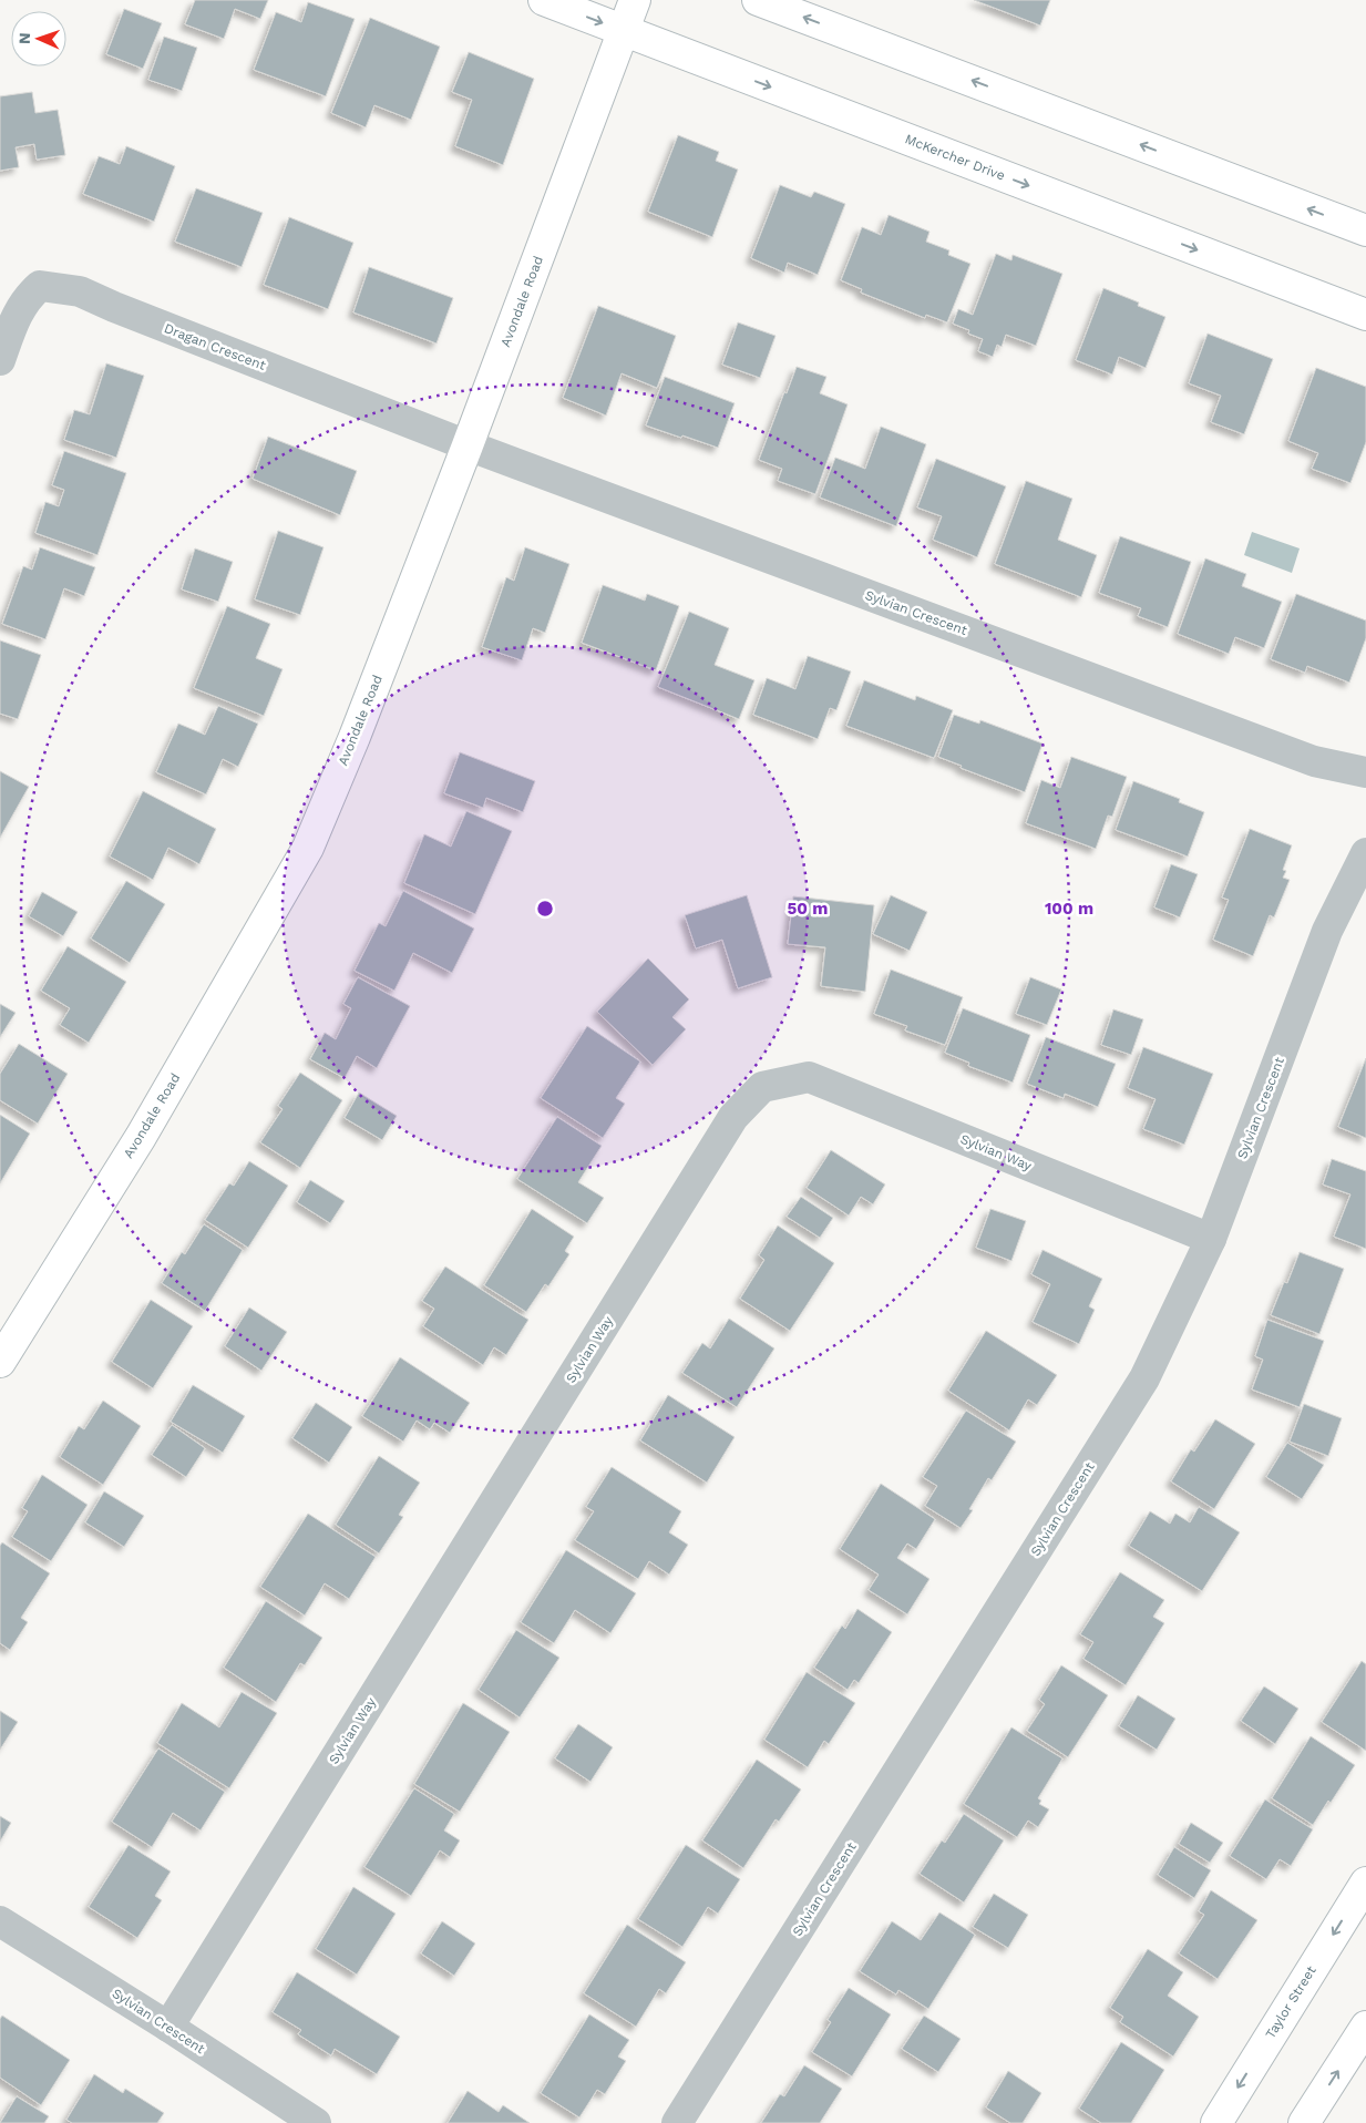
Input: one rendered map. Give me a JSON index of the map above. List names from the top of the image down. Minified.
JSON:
{"streets":{"main road":["McKercher Drive","Avondale Road","Taylor Street"],"street":["Dragan Crescent","Sylvian Crescent","Sylvian Way"]},"crossings":[["McKercher Drive","Avondale Road"],["Avondale Road","Dragan Crescent"],["Avondale Road","Sylvian Crescent"],["Dragan Crescent","Sylvian Crescent"],["Sylvian Crescent","Sylvian Way"]],"north":"left","rings":["50 m","100 m"]}
